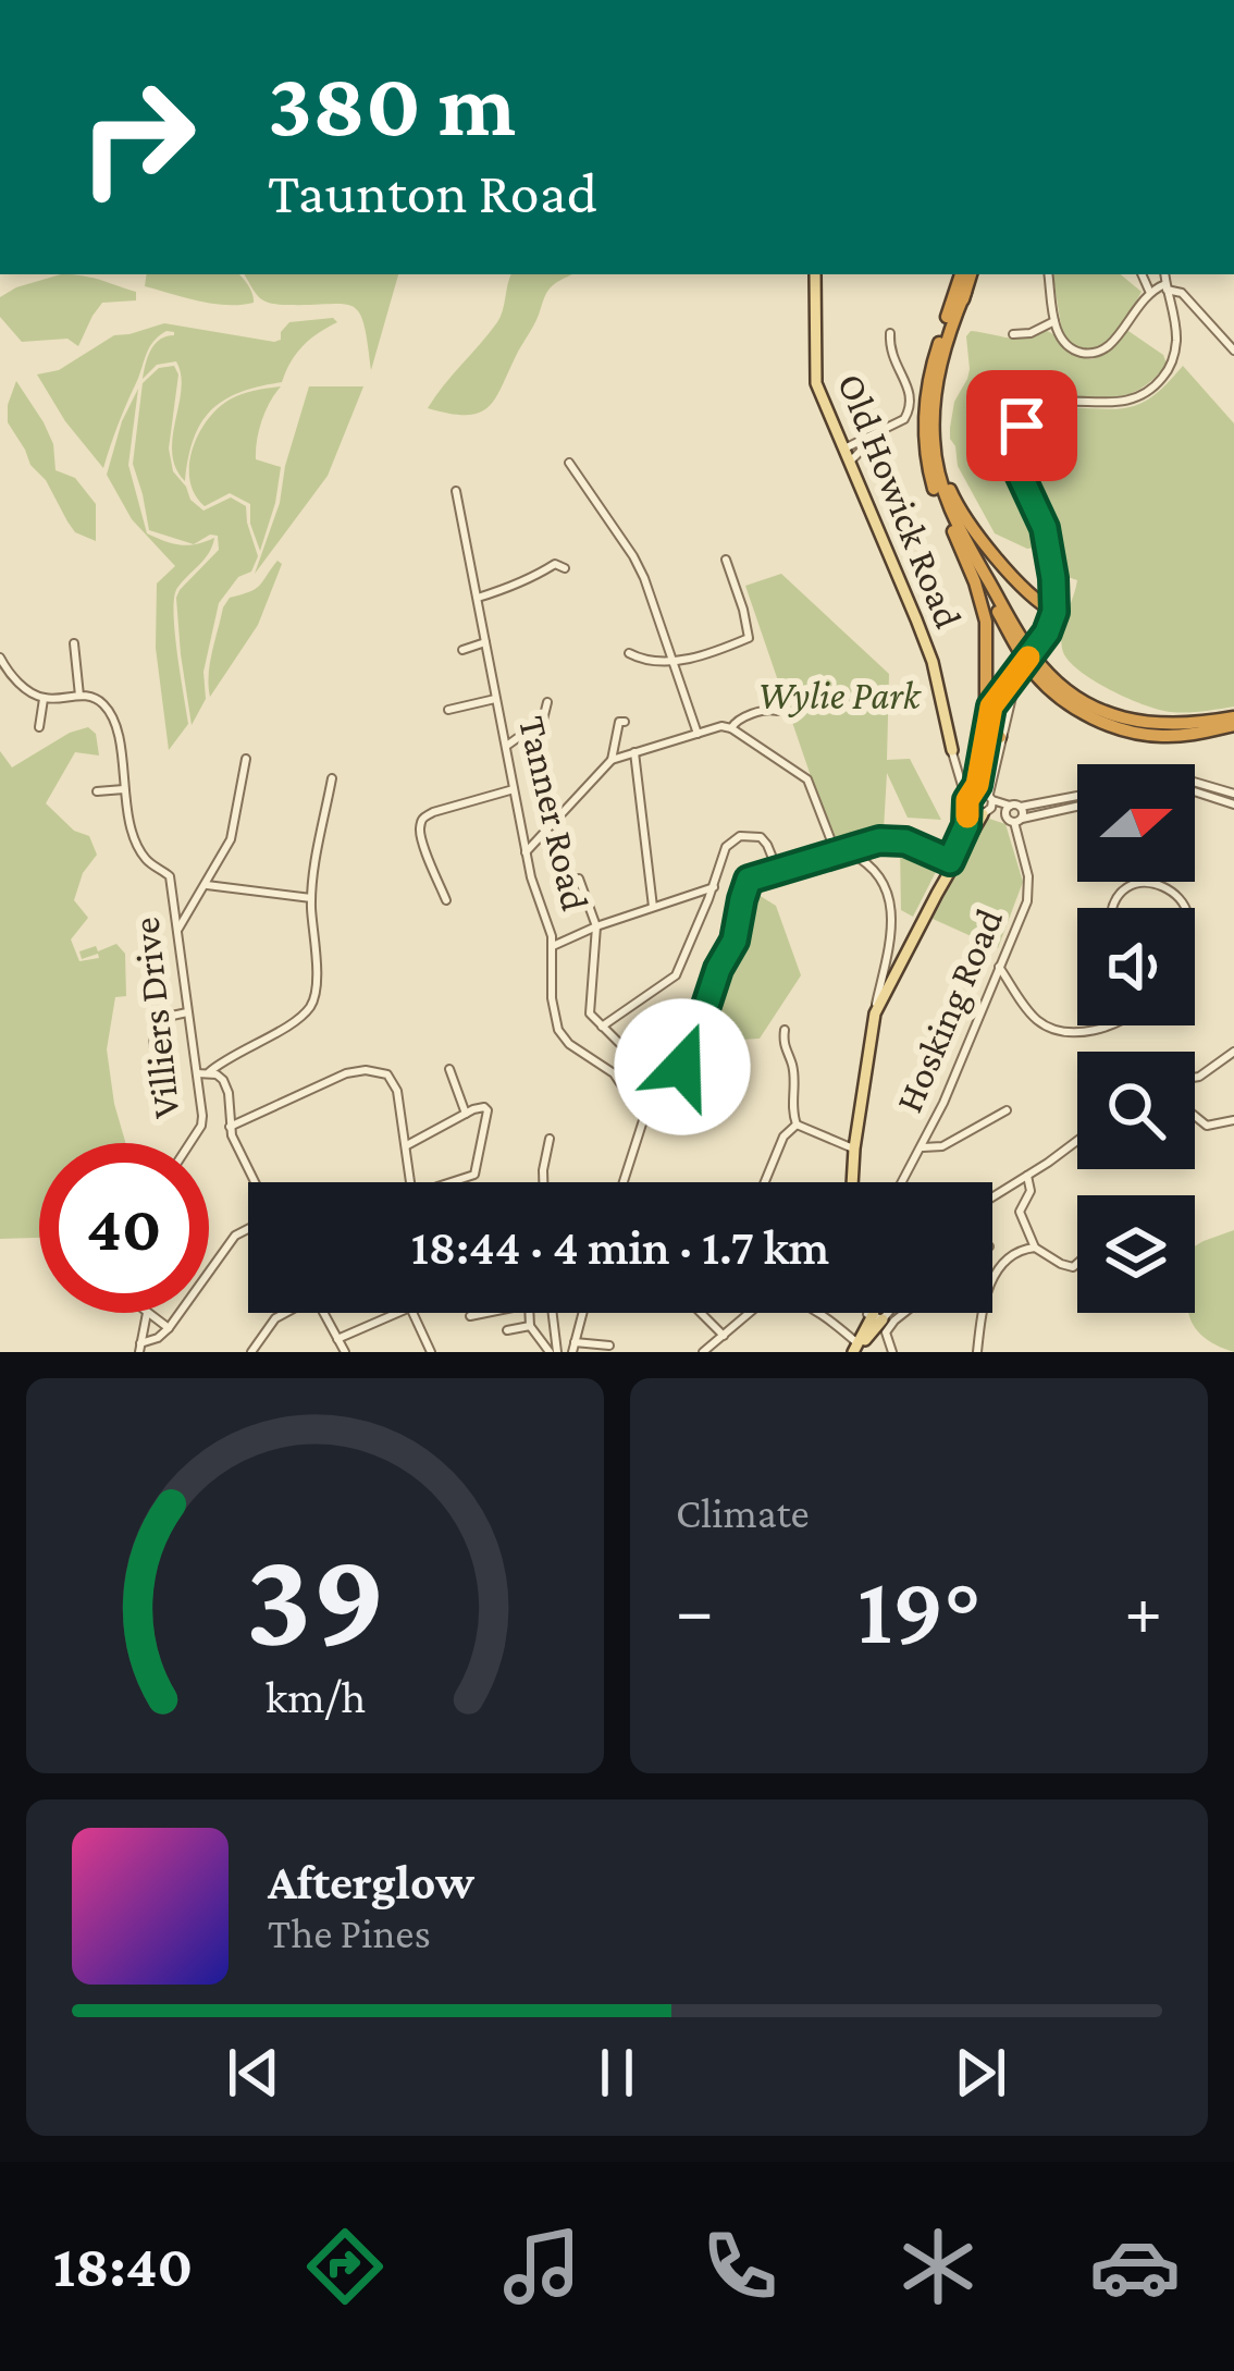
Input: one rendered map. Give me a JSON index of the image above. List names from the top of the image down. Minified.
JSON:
{"streets":{"main road":["Old Howick Road"],"street":["Tanner Road","Hosking Road","Villiers Drive"]},"parks":["Wylie Park"],"north":"right","page":{"turn":["380 m","Taunton Road"],"limit":"40","trip":"18:44 · 4 min · 1.7 km","tile":"Climate","heat":["−","19°","+"],"song":["Afterglow","The Pines"],"tabs":"18:40","gauge":["39","km/h"]}}
